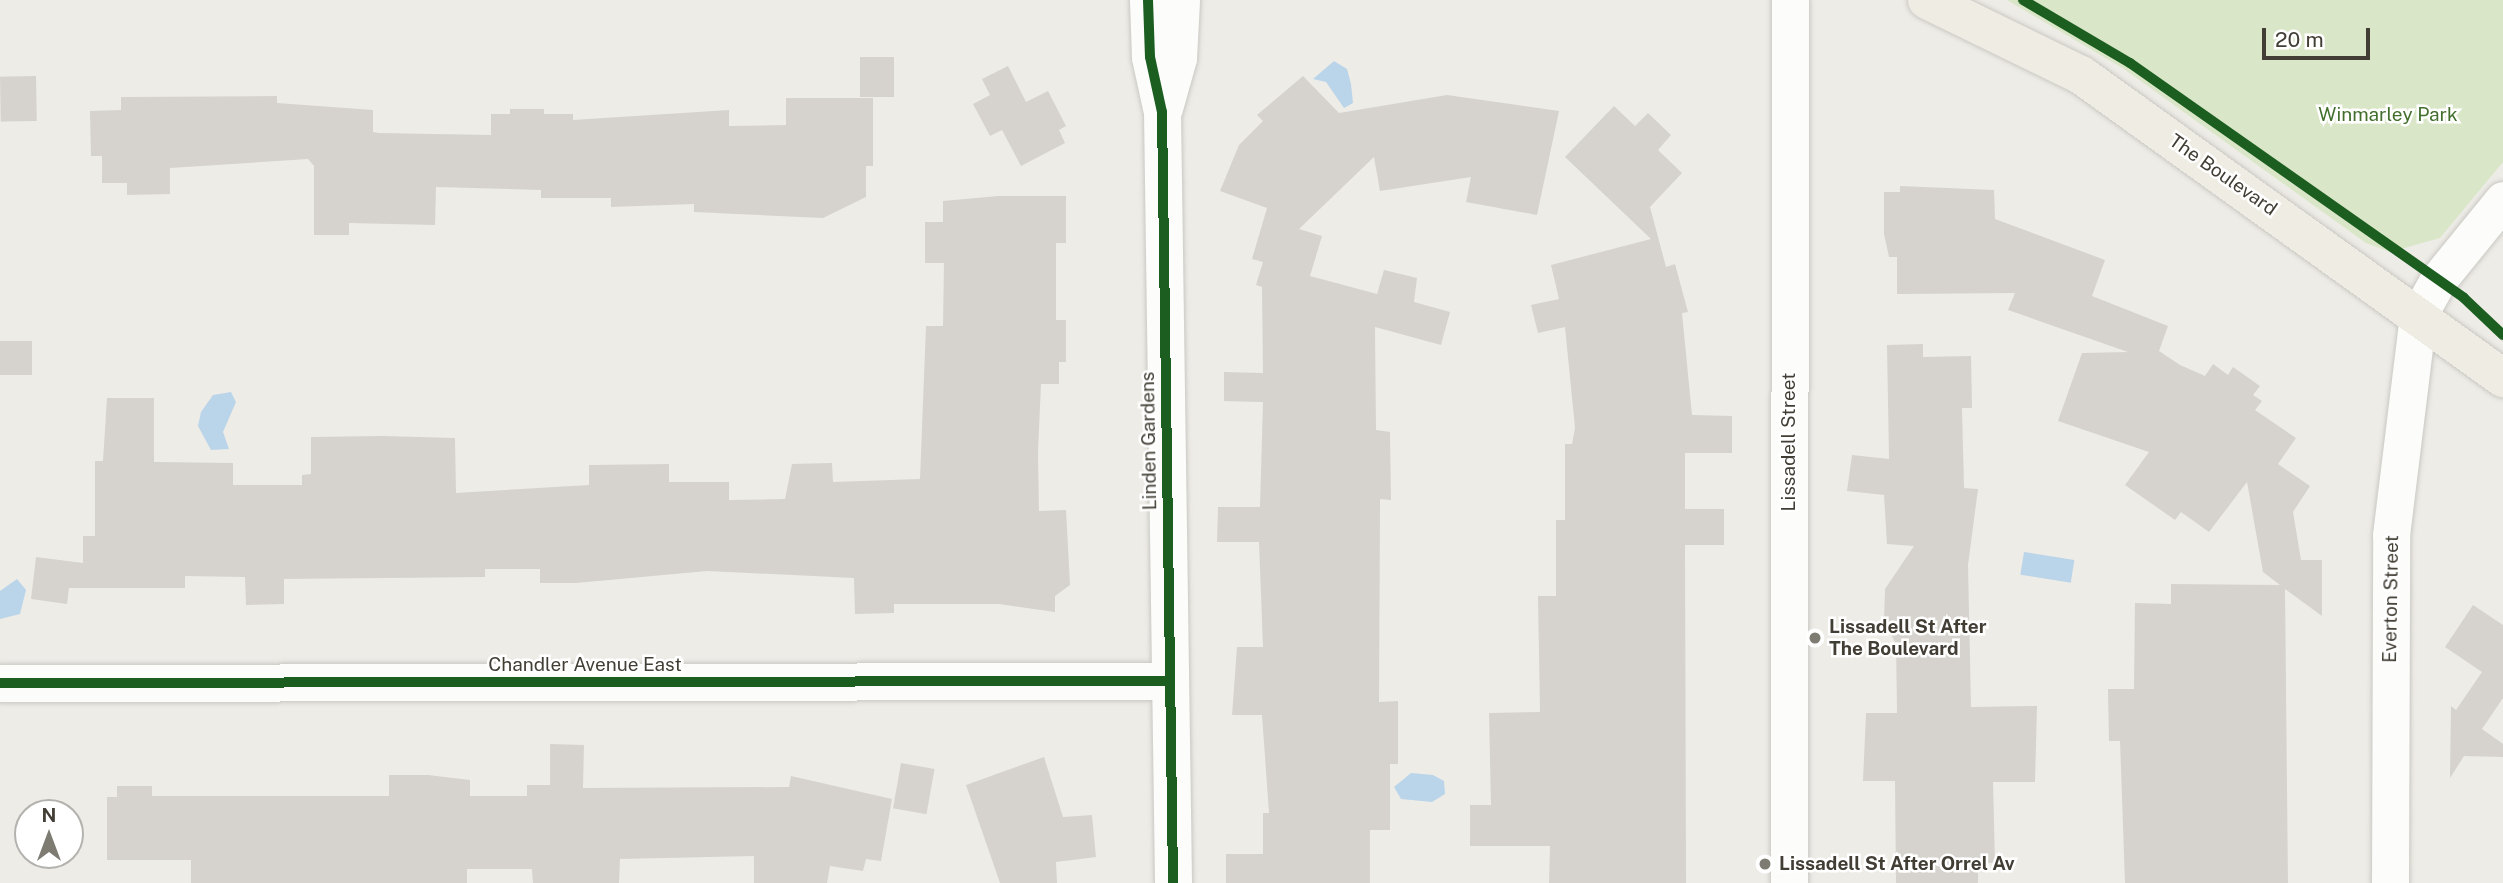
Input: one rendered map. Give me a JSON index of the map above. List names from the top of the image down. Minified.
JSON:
{"streets":{"main road":["The Boulevard"],"street":["Linden Gardens","Lissadell Street","Everton Street","Chandler Avenue East"]},"crossings":[["The Boulevard","Everton Street"],["Linden Gardens","Chandler Avenue East"]],"parks":["Winmarley Park"],"places":["Lissadell St After The Boulevard","Lissadell St After Orrel Av"],"scale_bar":"20 m","north":"top"}
